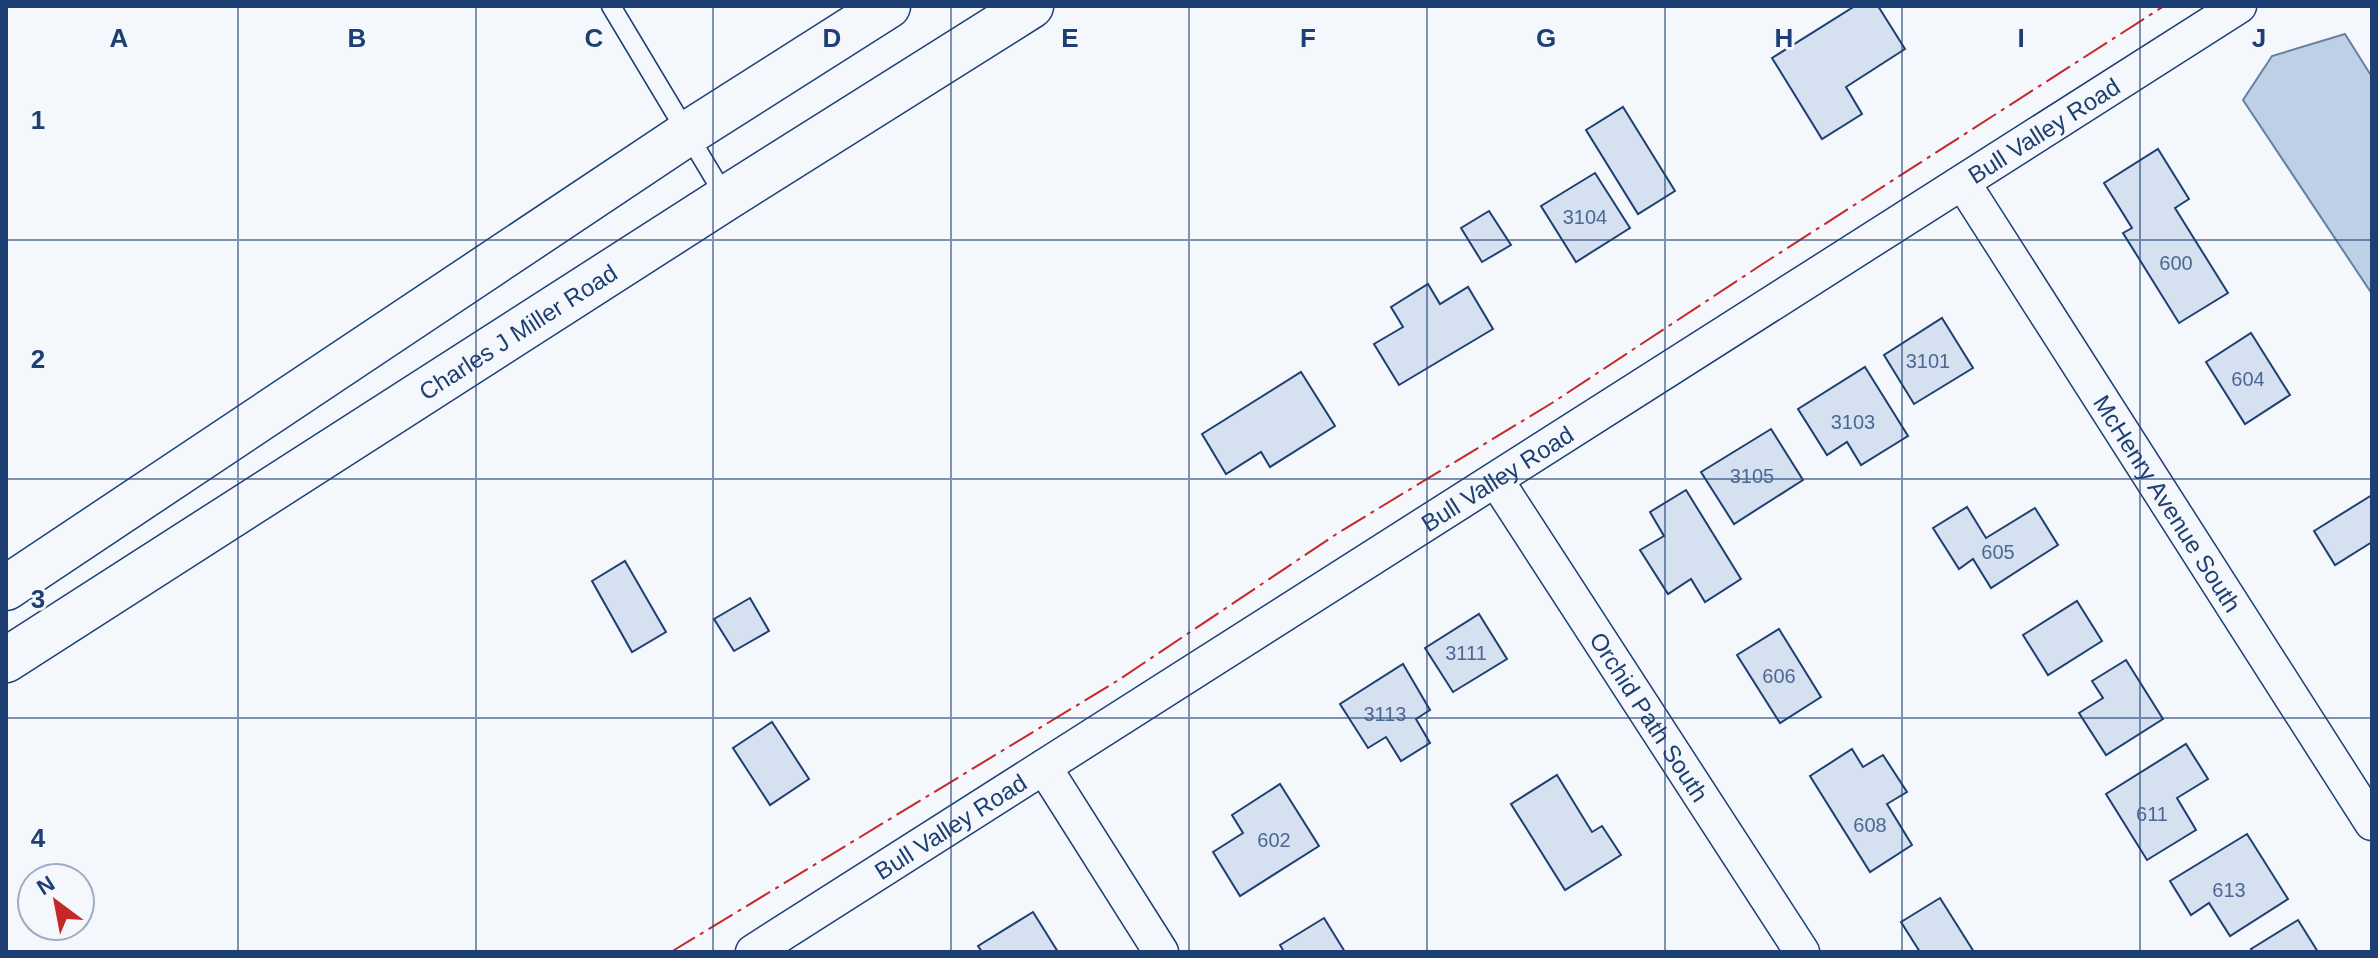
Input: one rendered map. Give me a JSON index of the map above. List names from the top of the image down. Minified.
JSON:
{"streets":{"street":["Bull Valley Road","Charles J Miller Road","McHenry Avenue South","Orchid Path South"]},"crossings":[["Bull Valley Road","McHenry Avenue South"],["Bull Valley Road","Orchid Path South"]],"house_numbers":["3104","600","3101","604","3103","3105","605","3111","606","3113","611","608","602","613"],"north":"top left","grid":{"columns":["A","B","C","D","E","F","G","H","I","J"],"rows":["1","2","3","4"]}}
